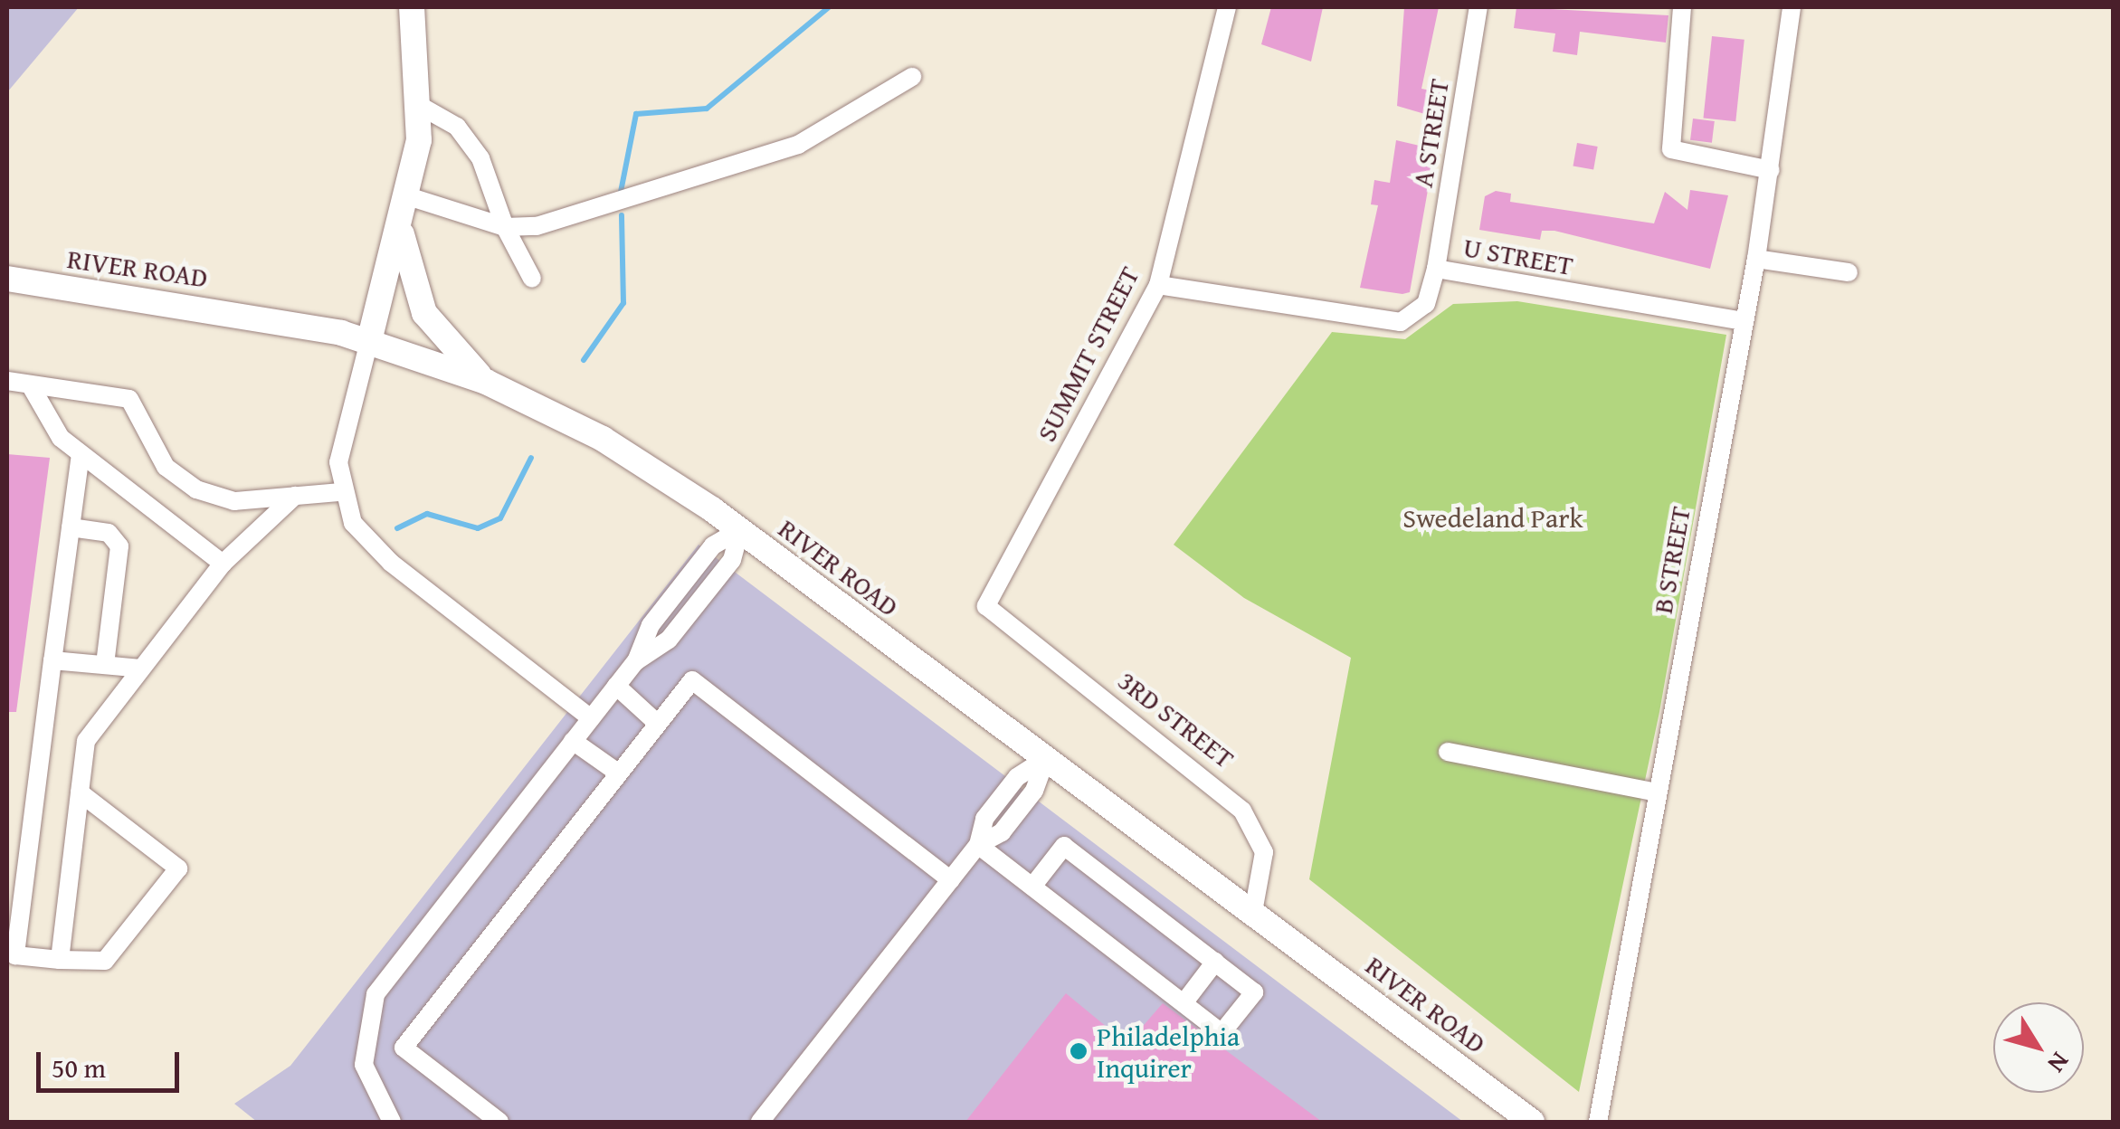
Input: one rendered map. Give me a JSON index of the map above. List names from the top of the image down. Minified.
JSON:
{"streets":{"main road":["RIVER ROAD"],"street":["A STREET","U STREET","SUMMIT STREET","B STREET","3RD STREET"]},"crossings":[["A STREET","U STREET"],["U STREET","SUMMIT STREET"],["U STREET","B STREET"],["RIVER ROAD","3RD STREET"],["SUMMIT STREET","3RD STREET"]],"parks":["Swedeland Park"],"places":["Philadelphia Inquirer"],"scale_bar":"50 m","north":"bottom right"}
